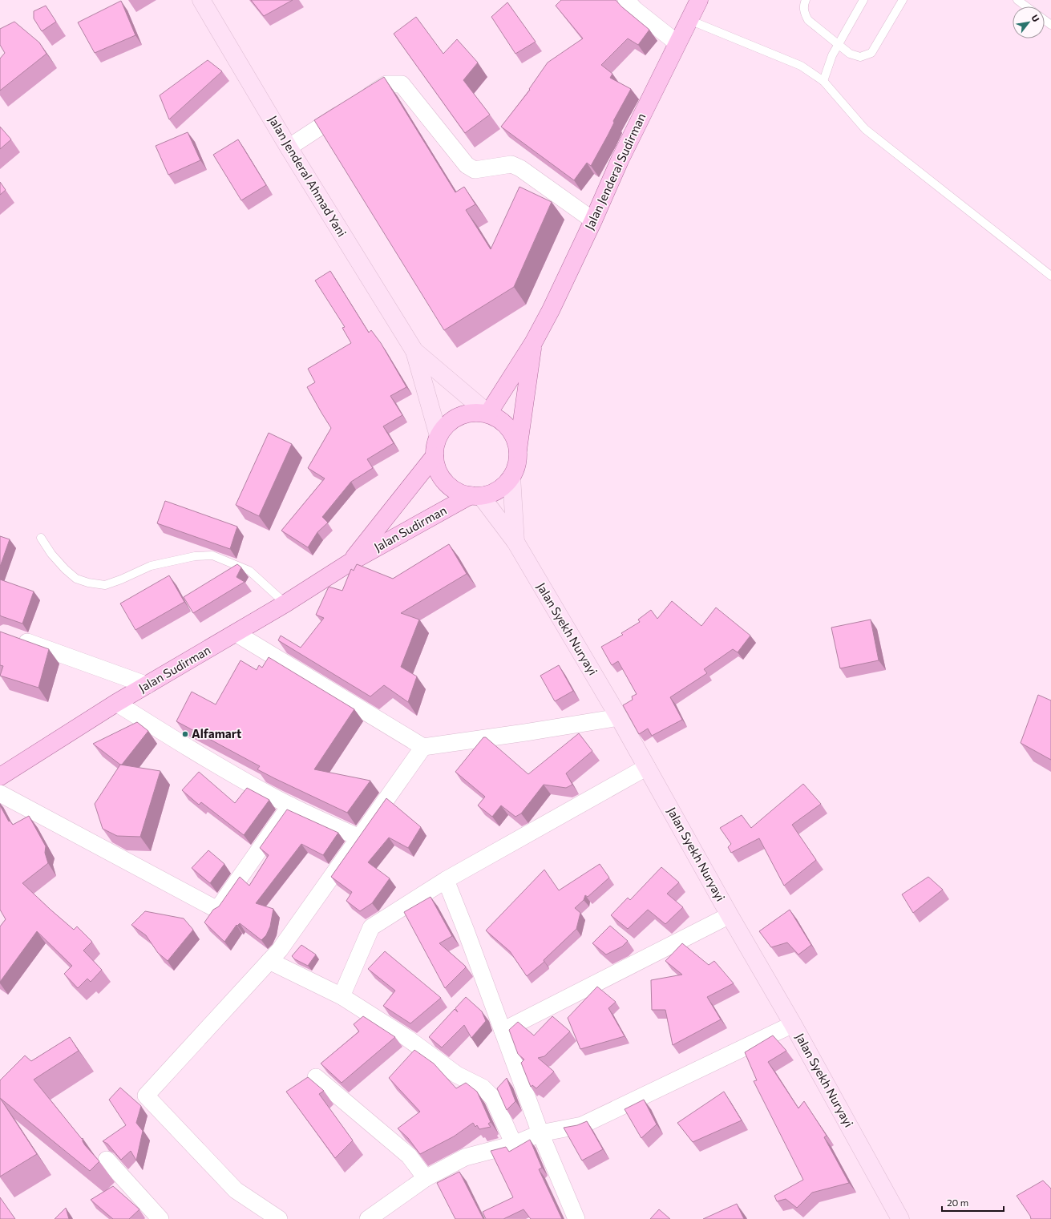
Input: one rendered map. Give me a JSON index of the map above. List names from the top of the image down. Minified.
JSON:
{"streets":{"main road":["Jalan Jenderal Sudirman","Jalan Jenderal Ahmad Yani","Jalan Sudirman","Jalan Syekh Nuryayi"]},"crossings":[["Jalan Jenderal Sudirman","Jalan Jenderal Ahmad Yani"],["Jalan Jenderal Sudirman","Jalan Sudirman"],["Jalan Jenderal Sudirman","Jalan Syekh Nuryayi"],["Jalan Jenderal Ahmad Yani","Jalan Sudirman"],["Jalan Jenderal Ahmad Yani","Jalan Syekh Nuryayi"],["Jalan Sudirman","Jalan Syekh Nuryayi"]],"places":["Alfamart"],"scale_bar":"20 m","north":"top right"}
